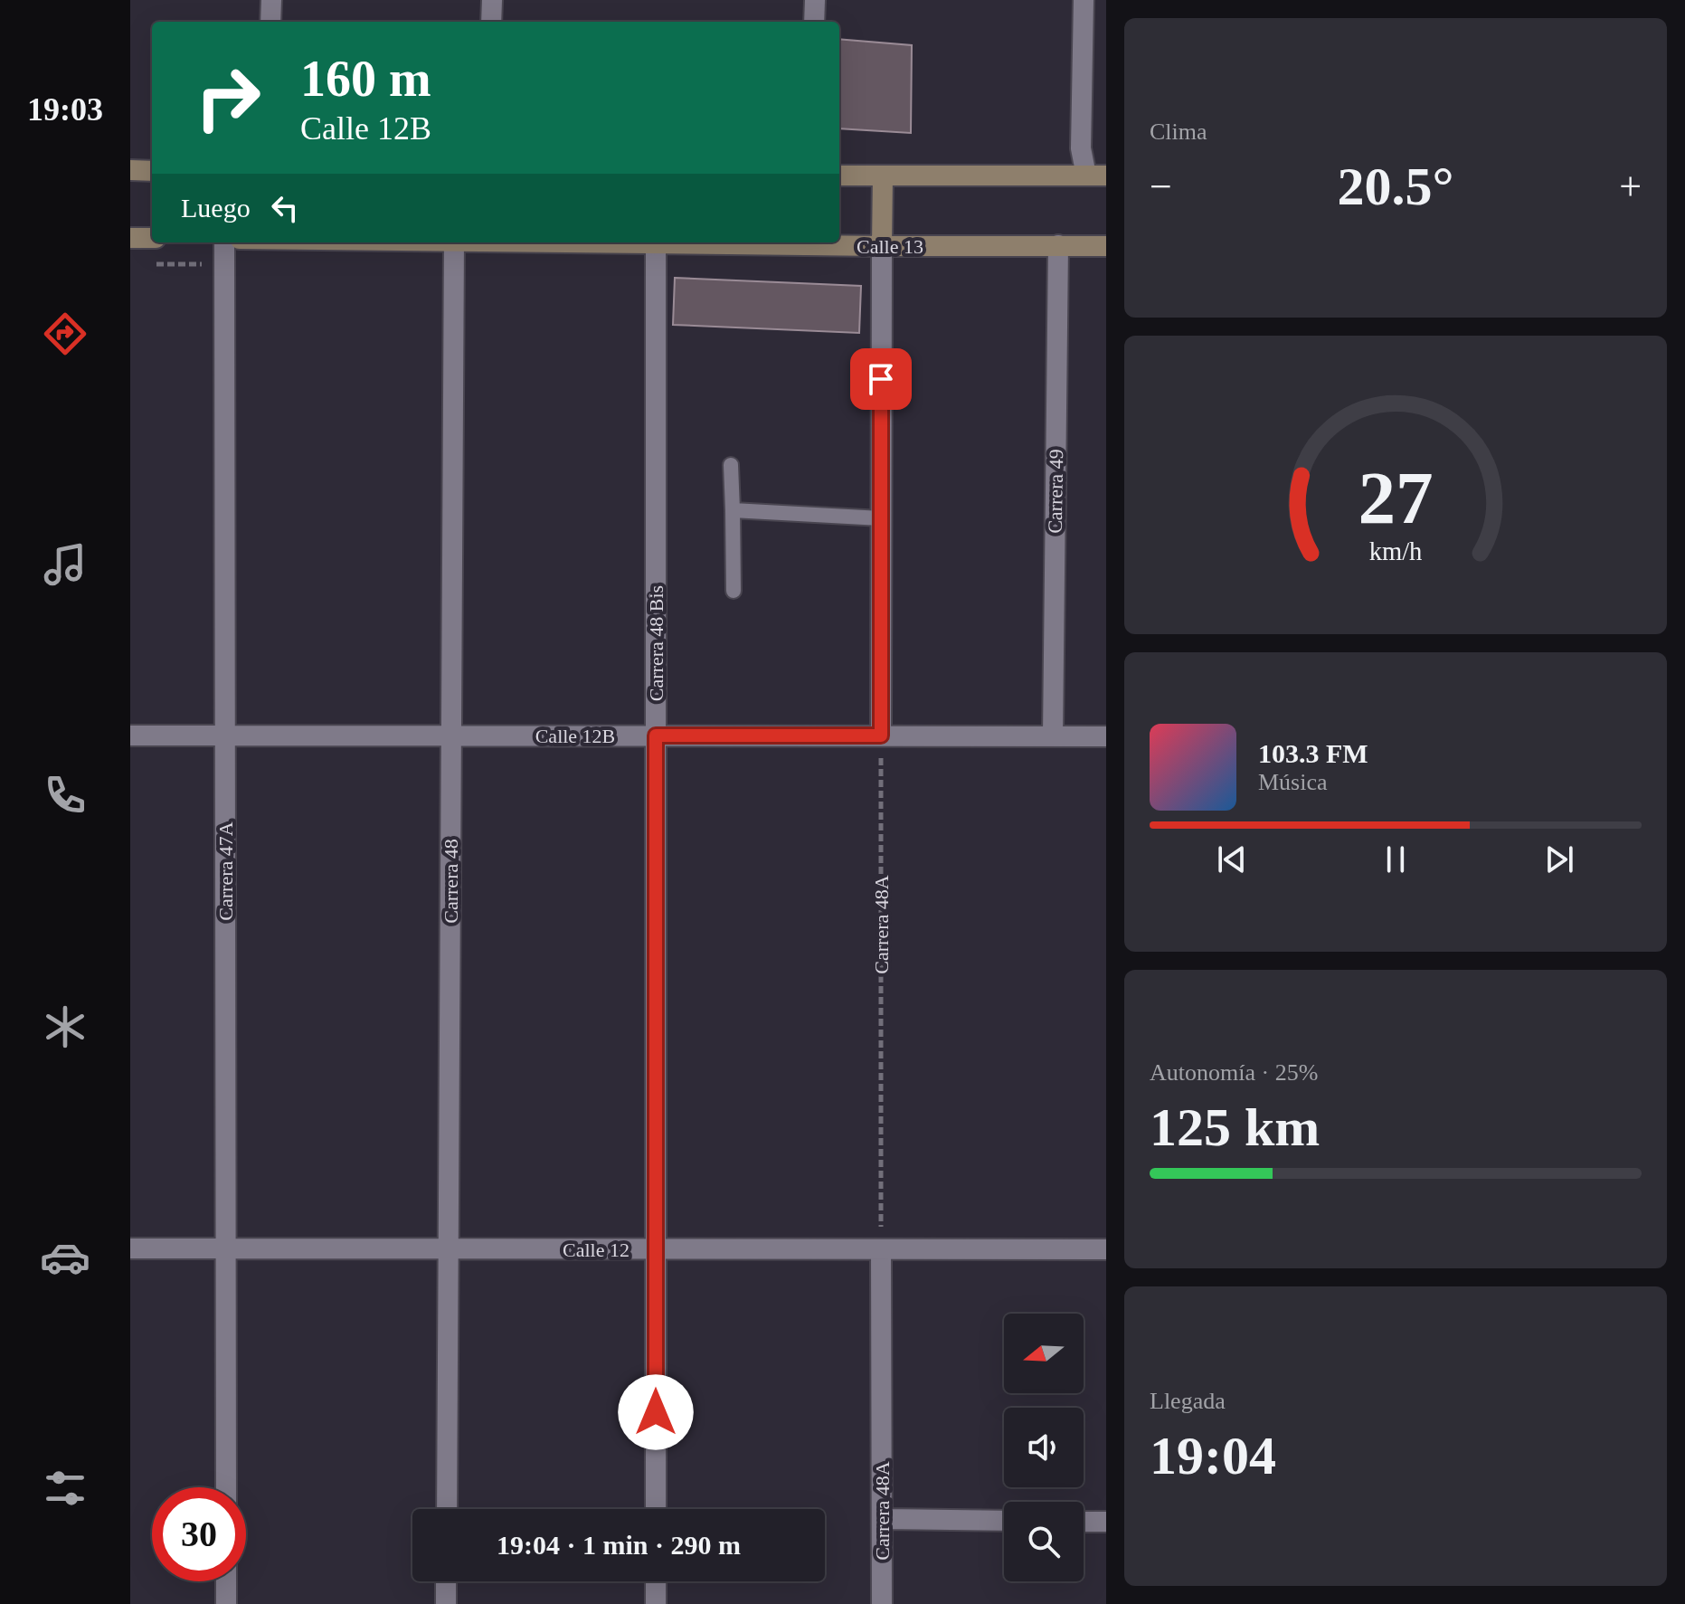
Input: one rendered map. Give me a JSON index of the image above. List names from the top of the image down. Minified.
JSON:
{"streets":{"main road":["Calle 13"],"street":["Carrera 49","Carrera 48 Bis","Calle 12B","Carrera 47A","Carrera 48","Carrera 48A","Calle 12"]},"crossings":[["Calle 13","Carrera 49"],["Calle 13","Carrera 48 Bis"],["Carrera 49","Calle 12B"],["Carrera 48 Bis","Calle 12B"],["Carrera 48 Bis","Calle 12"],["Calle 12B","Carrera 47A"],["Calle 12B","Carrera 48"],["Calle 12B","Carrera 48A"],["Carrera 47A","Calle 12"],["Carrera 48","Calle 12"],["Carrera 48A","Calle 12"]],"north":"left","page":{"tabs":"19:03","tile":["Clima",["Autonomía · 25%","125 km"],["Llegada","19:04"]],"turn":["160 m","Calle 12B"],"heat":["−","20.5°","+"],"then":"Luego","song":["103.3 FM","Música"],"limit":"30","trip":"19:04 · 1 min · 290 m","gauge":["27","km/h"]}}
